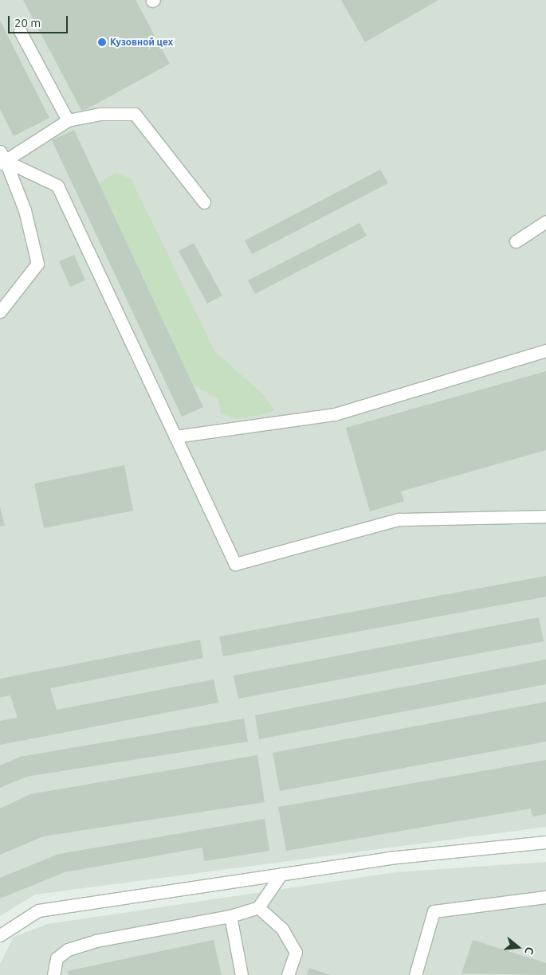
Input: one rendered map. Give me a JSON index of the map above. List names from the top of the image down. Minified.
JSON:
{"places":["Кузовной цех"],"scale_bar":"20 m","north":"right"}
